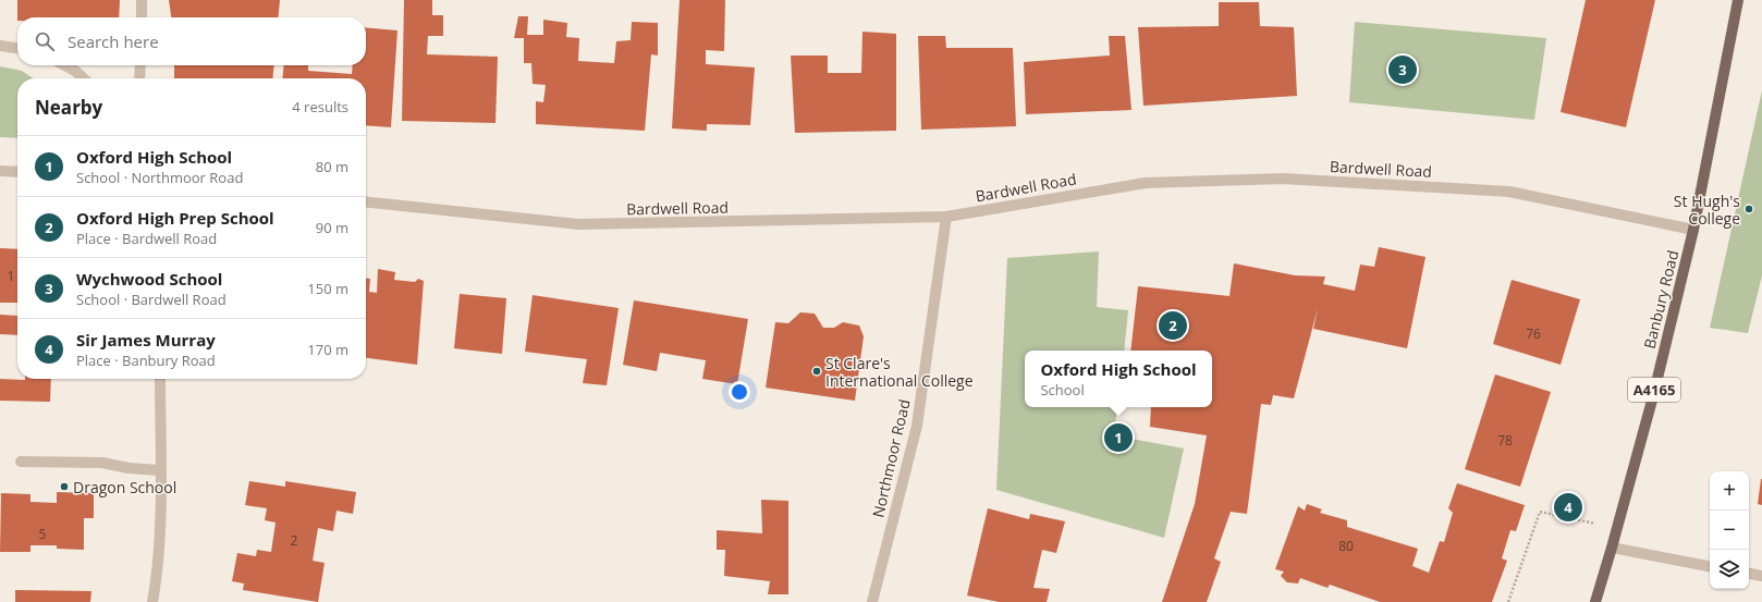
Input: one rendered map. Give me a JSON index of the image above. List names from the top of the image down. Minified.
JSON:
{"streets":{"main road":["Banbury Road","A4165"],"street":["Bardwell Road","Northmoor Road"]},"crossings":[["Bardwell Road","Banbury Road"],["Bardwell Road","Northmoor Road"]],"places":["St Hugh's College","St Clare's International College","Dragon School"],"house_numbers":["1","76","78","5","2","80"],"page":{"search":"Search here","pins":["3","2","1","4"],"heading":["Nearby","4 results"],"list":[{"mark":"1","name":"Oxford High School","note":"School · Northmoor Road","value":"80 m"},{"mark":"2","name":"Oxford High Prep School","note":"Place · Bardwell Road","value":"90 m"},{"mark":"3","name":"Wychwood School","note":"School · Bardwell Road","value":"150 m"},{"mark":"4","name":"Sir James Murray","note":"Place · Banbury Road","value":"170 m"}],"popup":["Oxford High School","School"],"map_buttons":["+","−"]}}
